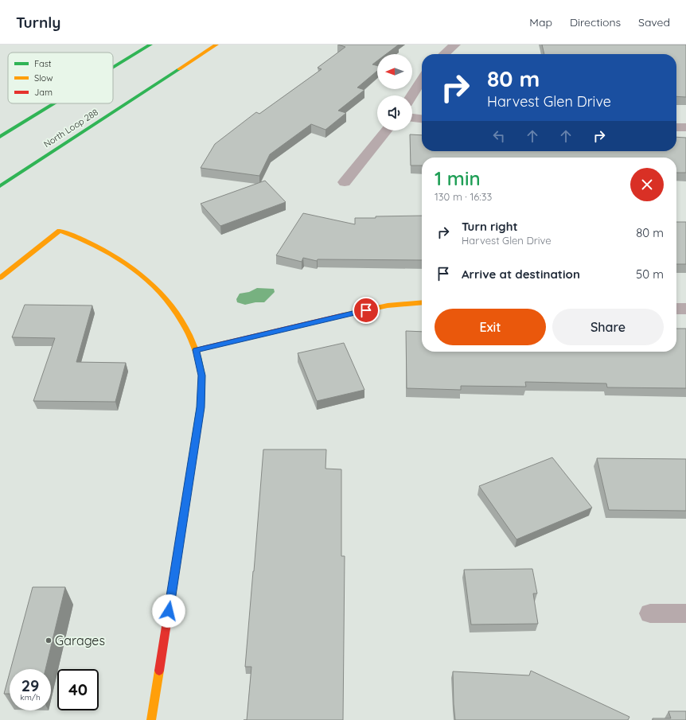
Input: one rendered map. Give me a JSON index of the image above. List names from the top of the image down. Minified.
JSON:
{"streets":{"main road":["North Loop 288"]},"places":["Garages"],"legend":["Fast","Slow","Jam"],"north":"left","page":{"header":"Turnly","nav":["Map","Directions","Saved"],"turn":["80 m","Harvest Glen Drive"],"heading":["1 min","130 m · 16:33"],"list":[{"name":"Turn right","note":"Harvest Glen Drive","value":"80 m"},{"name":"Arrive at destination","value":"50 m"}],"buttons":["Exit","Share"],"speed":"29 km/h","limit":"40"}}
